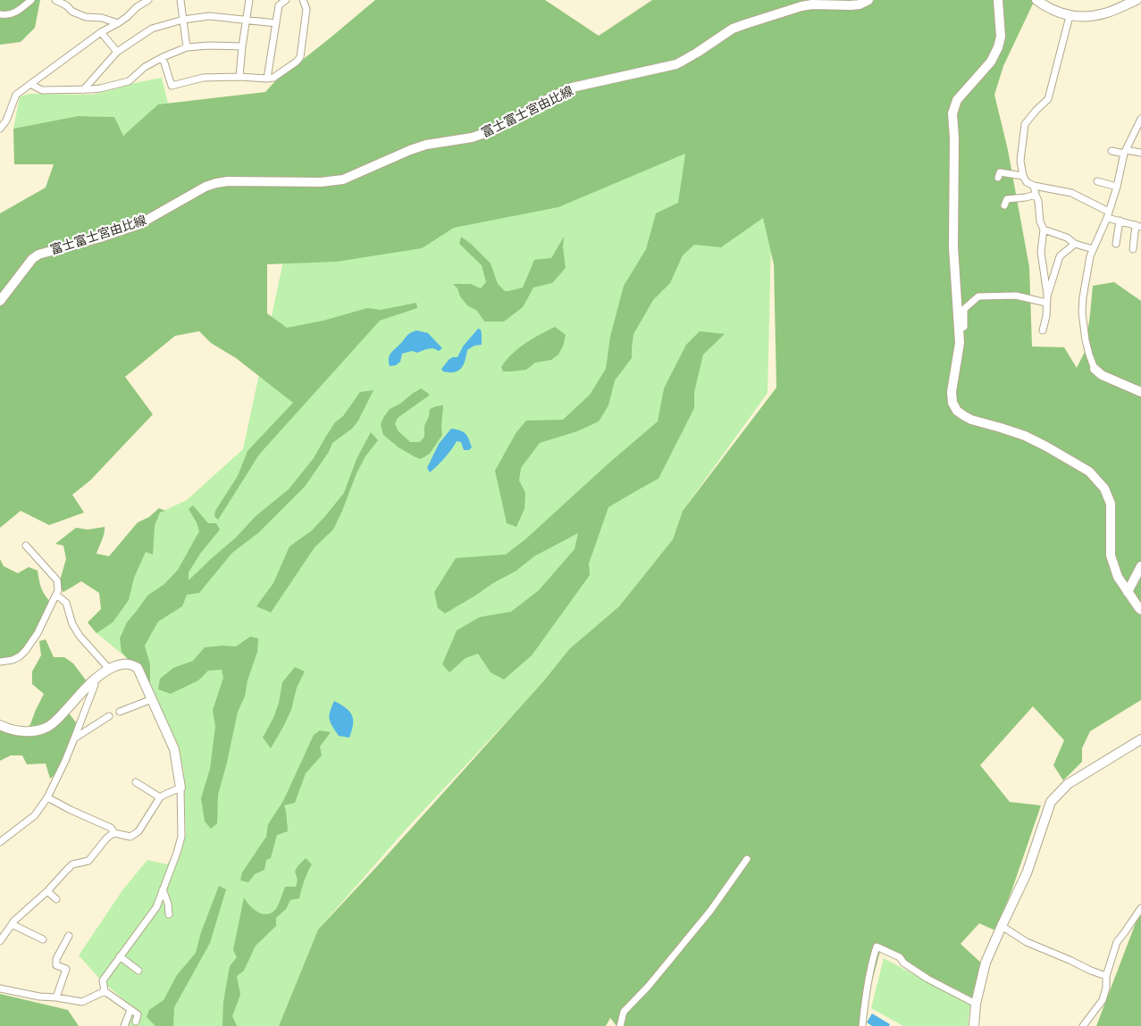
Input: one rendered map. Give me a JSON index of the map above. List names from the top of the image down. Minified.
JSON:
{"streets":{"street":["富士富士宮由比線"]}}
